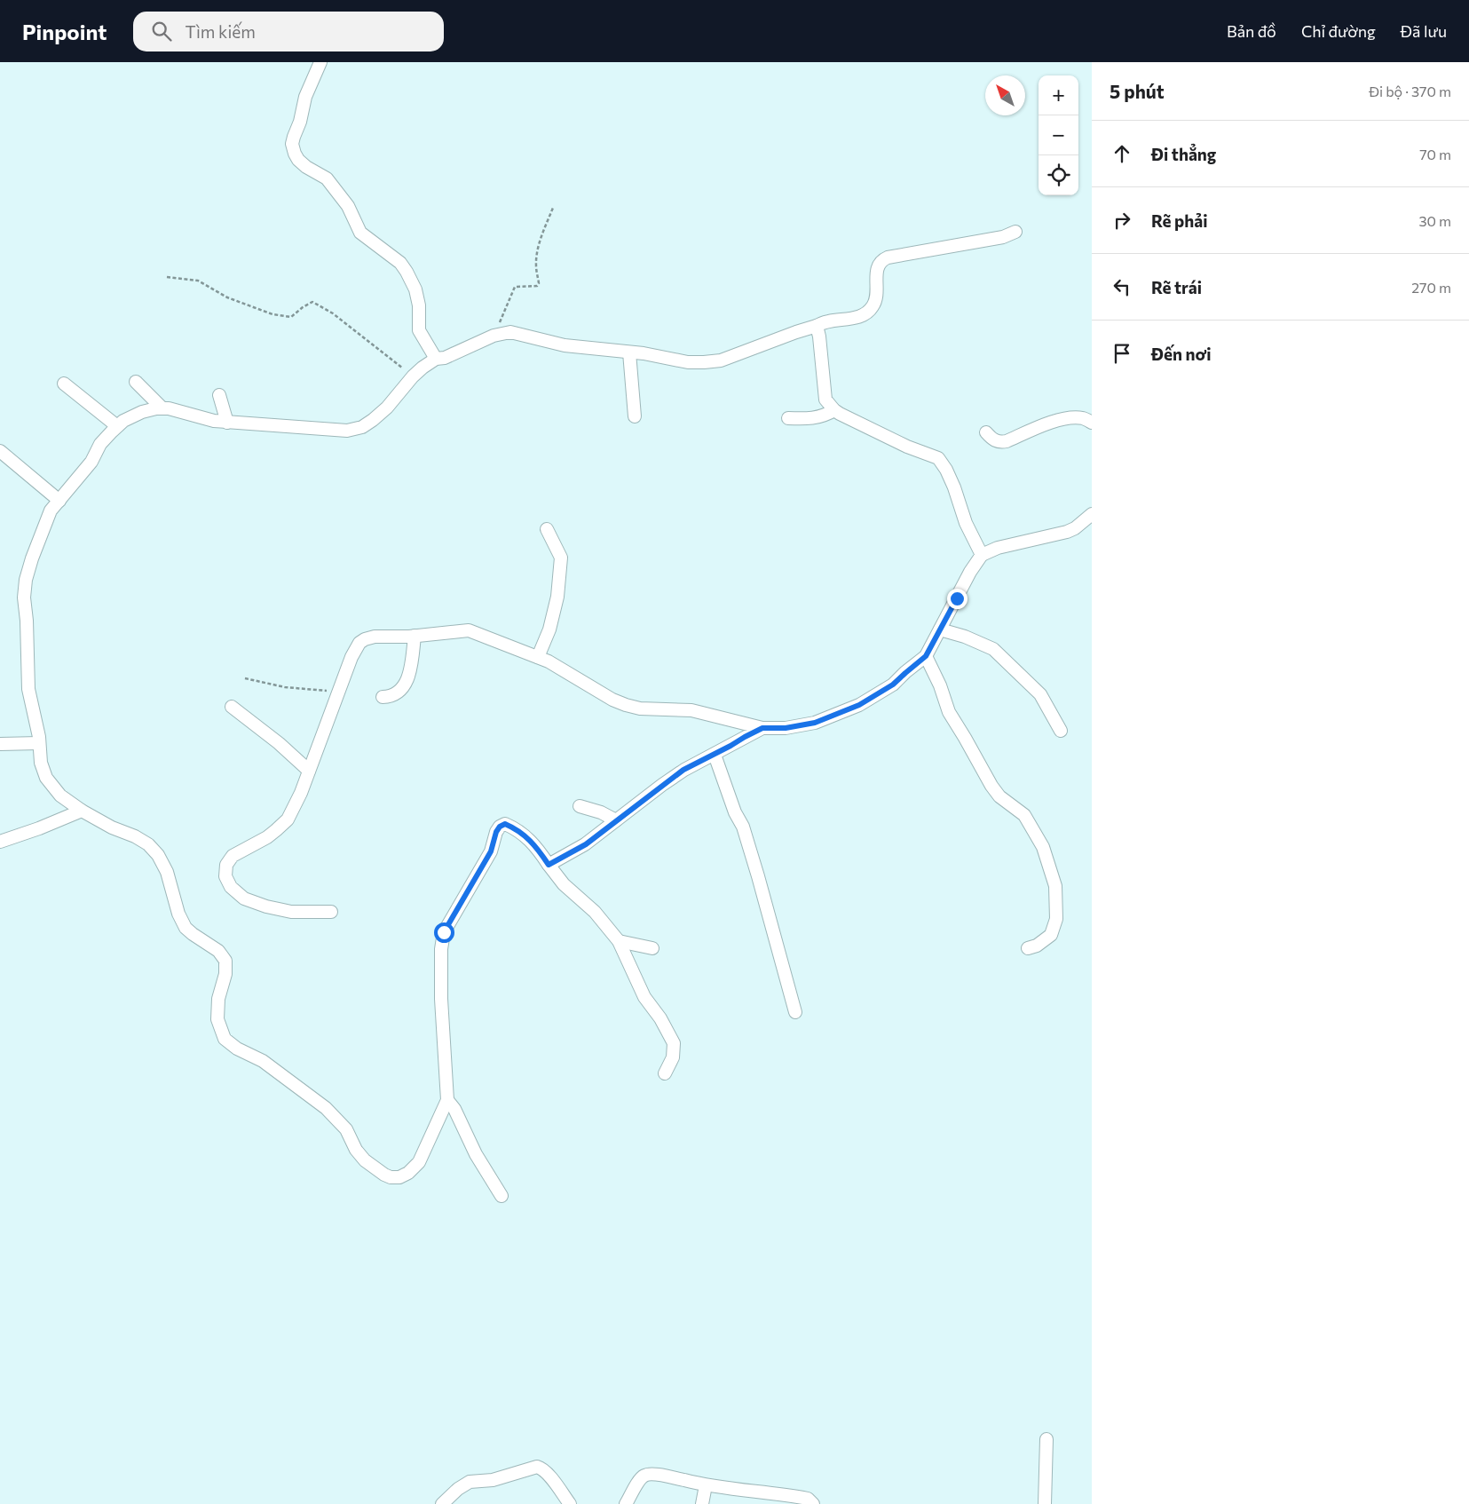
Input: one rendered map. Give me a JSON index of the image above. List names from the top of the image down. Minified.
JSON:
{"north":"top left","page":{"header":"Pinpoint","search":"Tìm kiếm","nav":["Bản đồ","Chỉ đường","Đã lưu"],"heading":["5 phút","Đi bộ · 370 m"],"map_buttons":["+","−"],"list":[["Đi thẳng","70 m"],["Rẽ phải","30 m"],["Rẽ trái","270 m"],"Đến nơi"]}}
